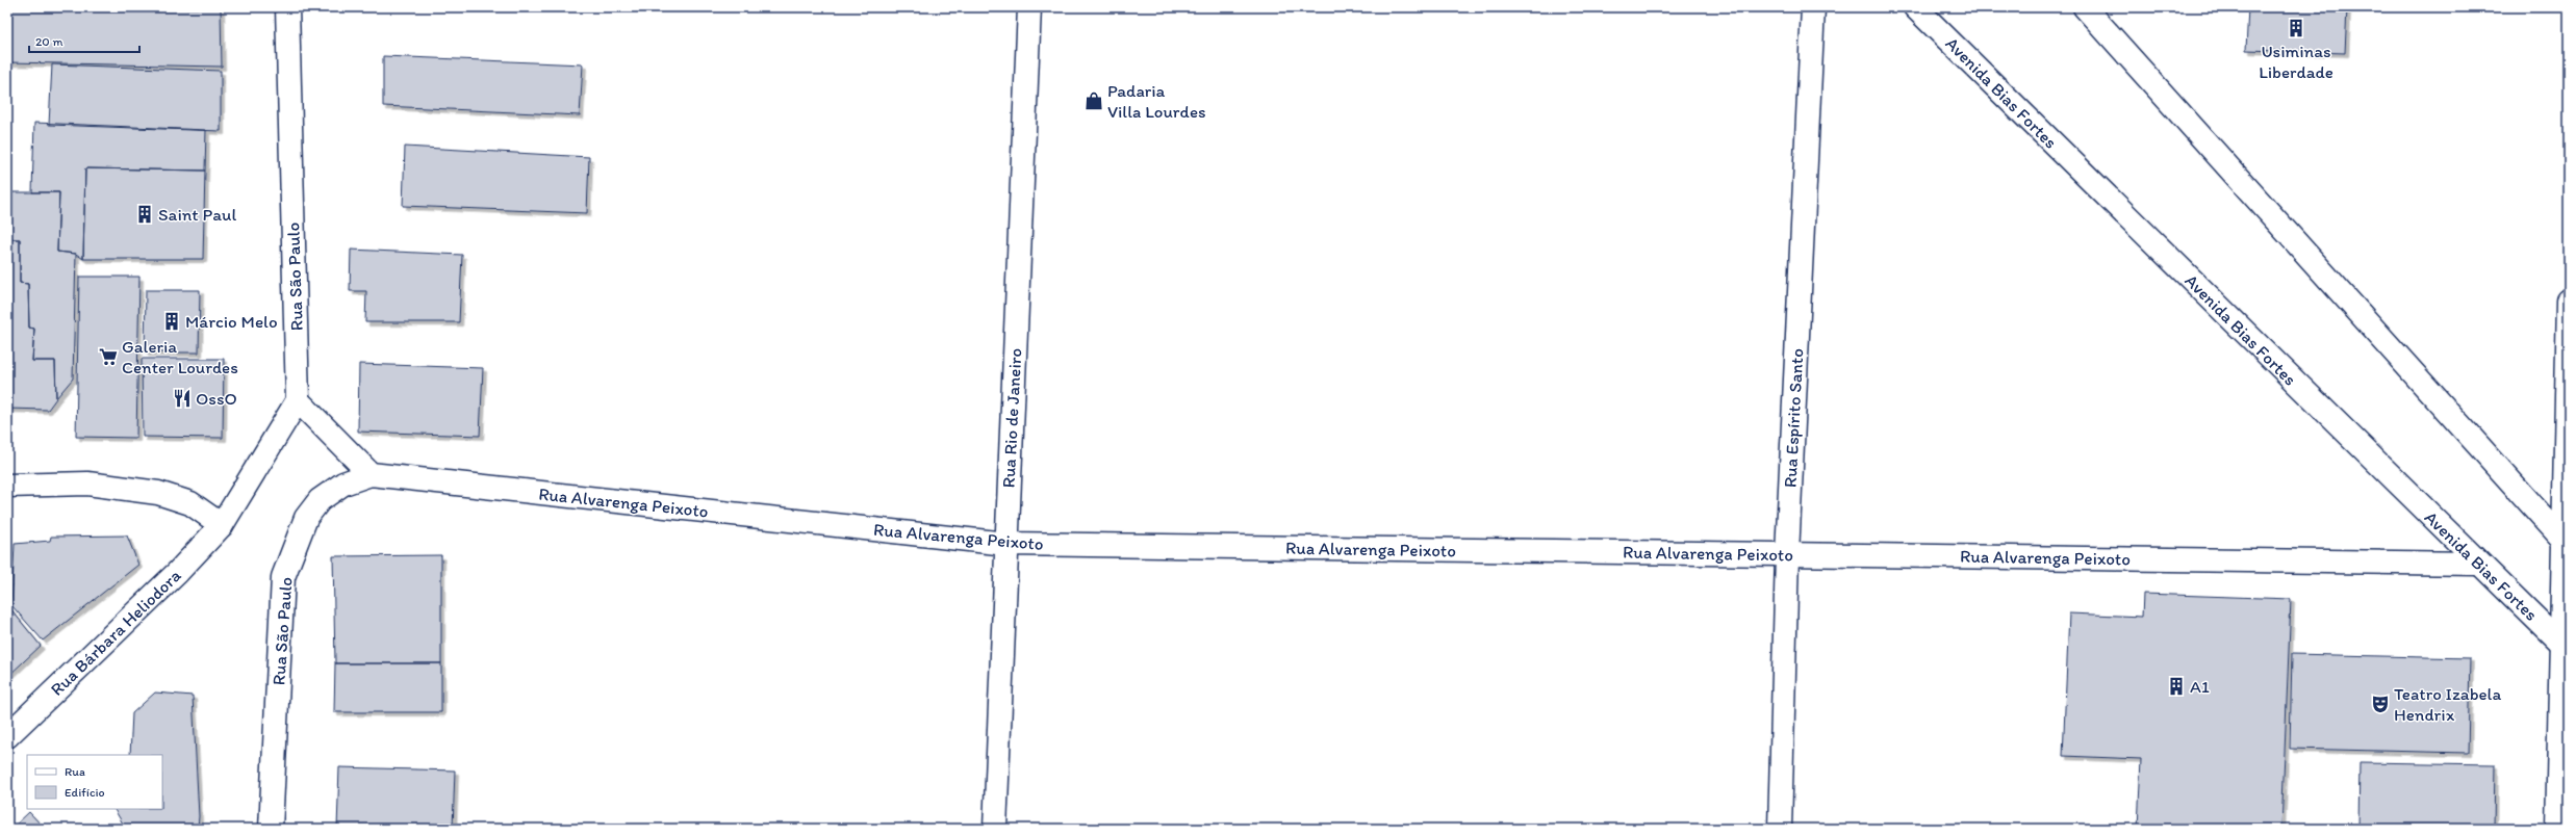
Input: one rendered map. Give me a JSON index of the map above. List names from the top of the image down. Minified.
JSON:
{"streets":{"street":["Avenida Bias Fortes","Rua São Paulo","Rua Rio de Janeiro","Rua Espírito Santo","Rua Alvarenga Peixoto","Rua Bárbara Heliodora"]},"crossings":[["Avenida Bias Fortes","Rua Alvarenga Peixoto"],["Rua São Paulo","Rua Alvarenga Peixoto"],["Rua Rio de Janeiro","Rua Alvarenga Peixoto"],["Rua Espírito Santo","Rua Alvarenga Peixoto"]],"places":{"building":["Usiminas Liberdade","Saint Paul","Márcio Melo","A1"],"shop":["Padaria Villa Lourdes"],"supermarket":["Galeria Center Lourdes"],"restaurant":["OssO"],"theatre":["Teatro Izabela Hendrix"]},"legend":["Rua","Edifício"],"scale_bar":"20 m"}
